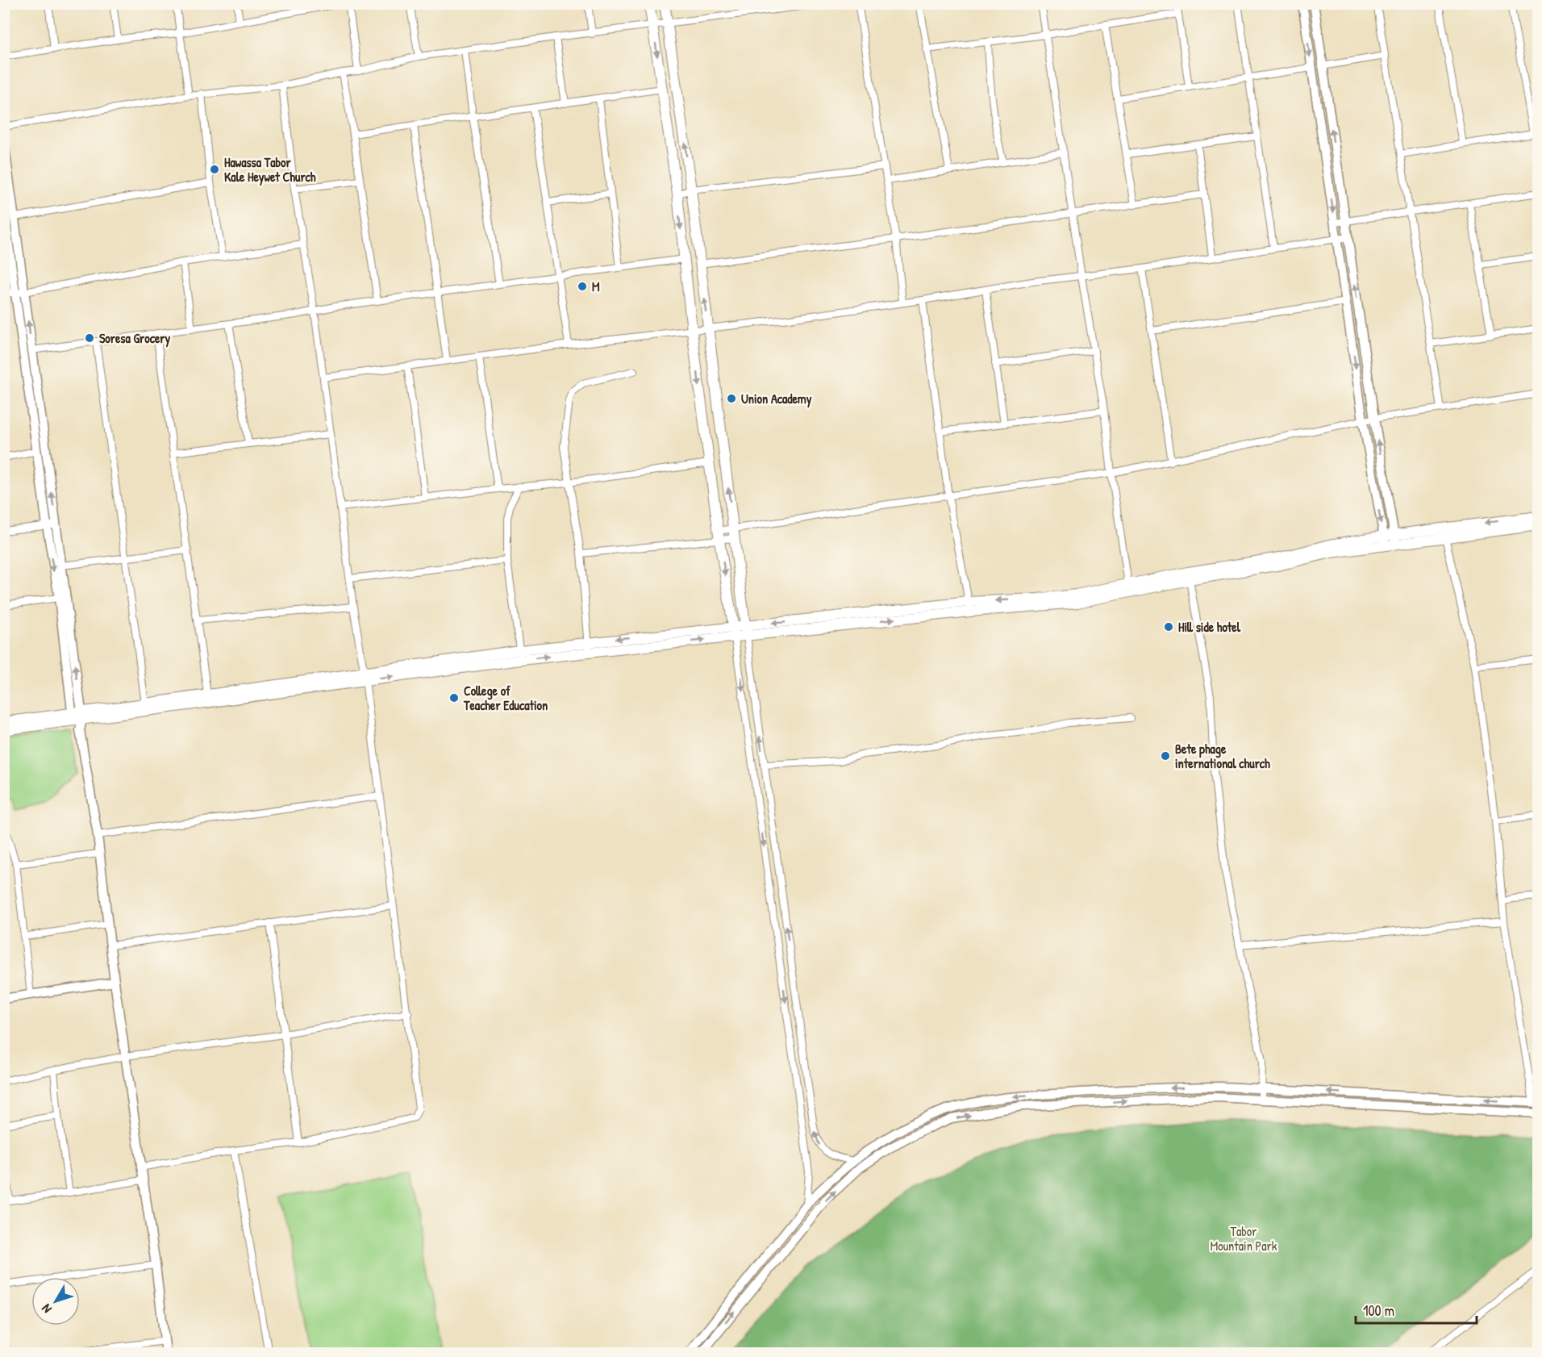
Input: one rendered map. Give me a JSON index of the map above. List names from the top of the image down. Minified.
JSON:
{"parks":["Tabor Mountain Park"],"places":["Hawassa Tabor Kale Heywet Church","M","Soresa Grocery","Union Academy","Hill side hotel","College of Teacher Education","Bete phage international church"],"scale_bar":"100 m","north":"bottom left"}
